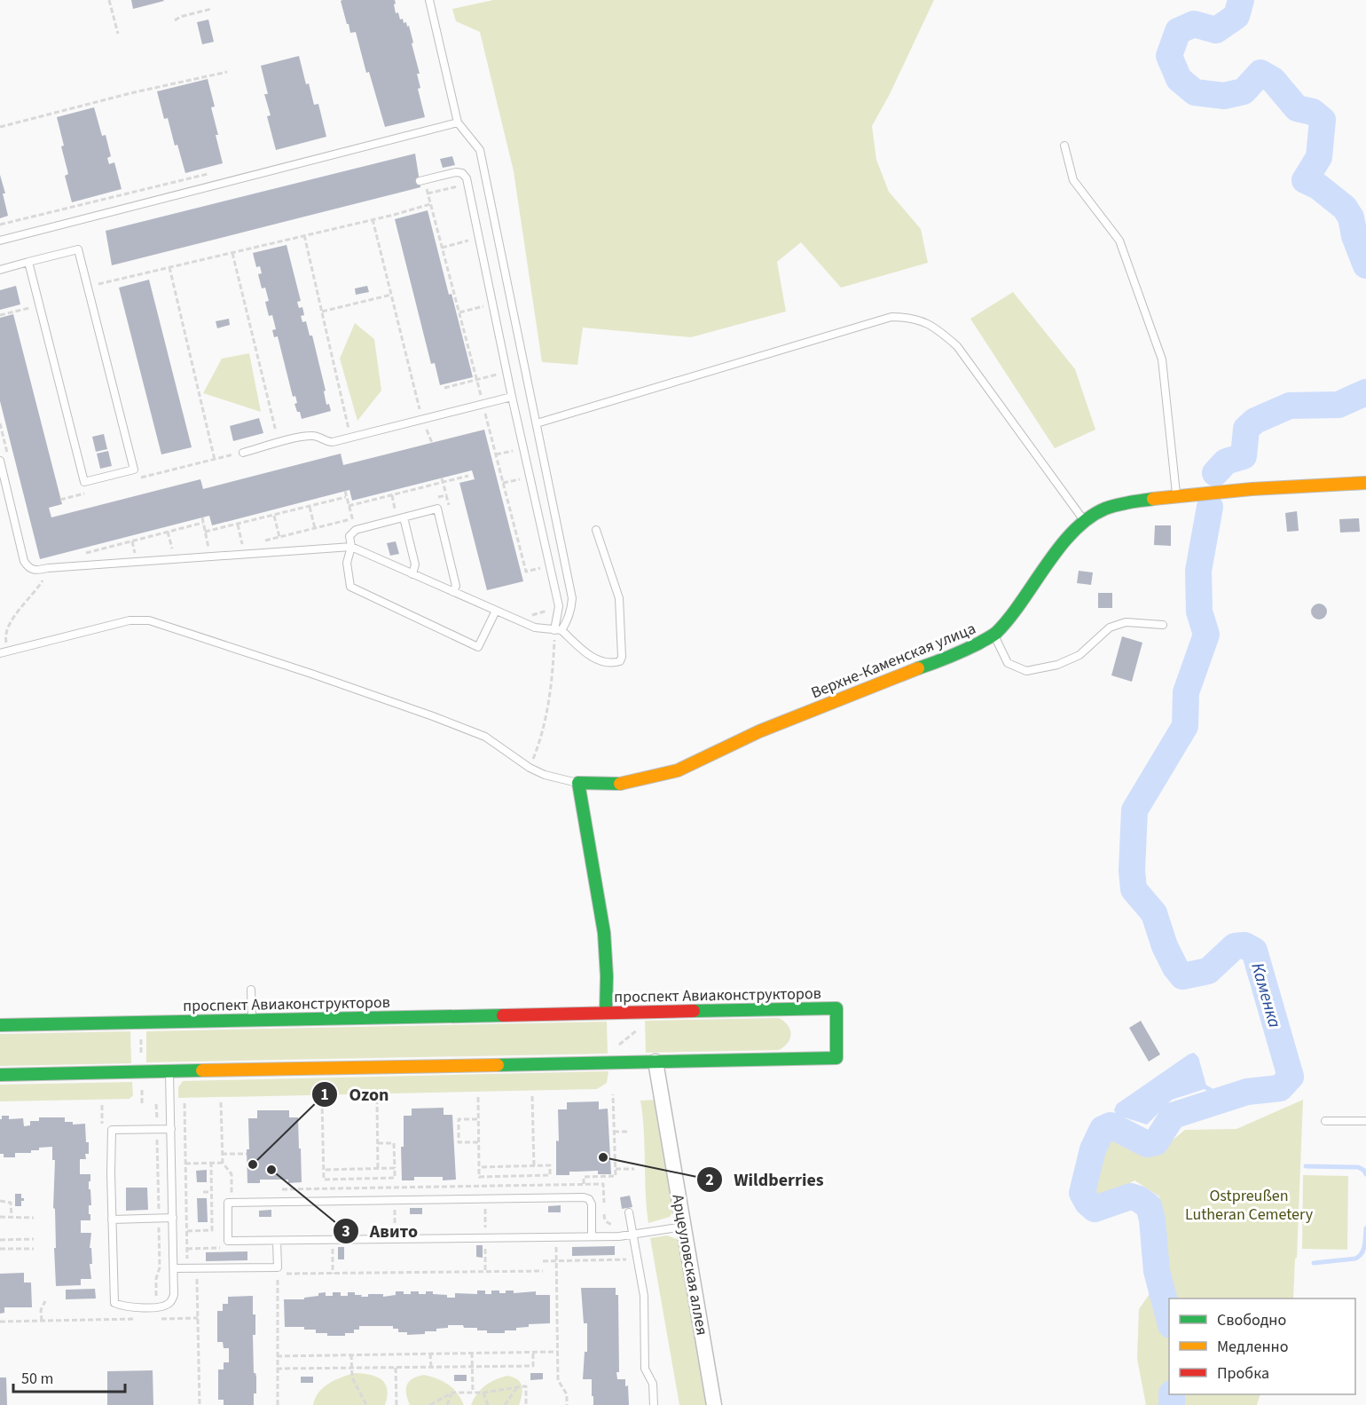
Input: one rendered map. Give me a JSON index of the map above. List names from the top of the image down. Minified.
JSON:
{"streets":{"street":["Верхне-Каменская улица","проспект Авиаконструкторов","Арцеуловская аллея"]},"crossings":[["проспект Авиаконструкторов","Арцеуловская аллея"]],"water":["Каменка"],"parks":["Ostpreußen Lutheran Cemetery"],"places":["Wildberries","Ozon","Авито"],"legend":["Свободно","Медленно","Пробка"],"scale_bar":"50 m"}
